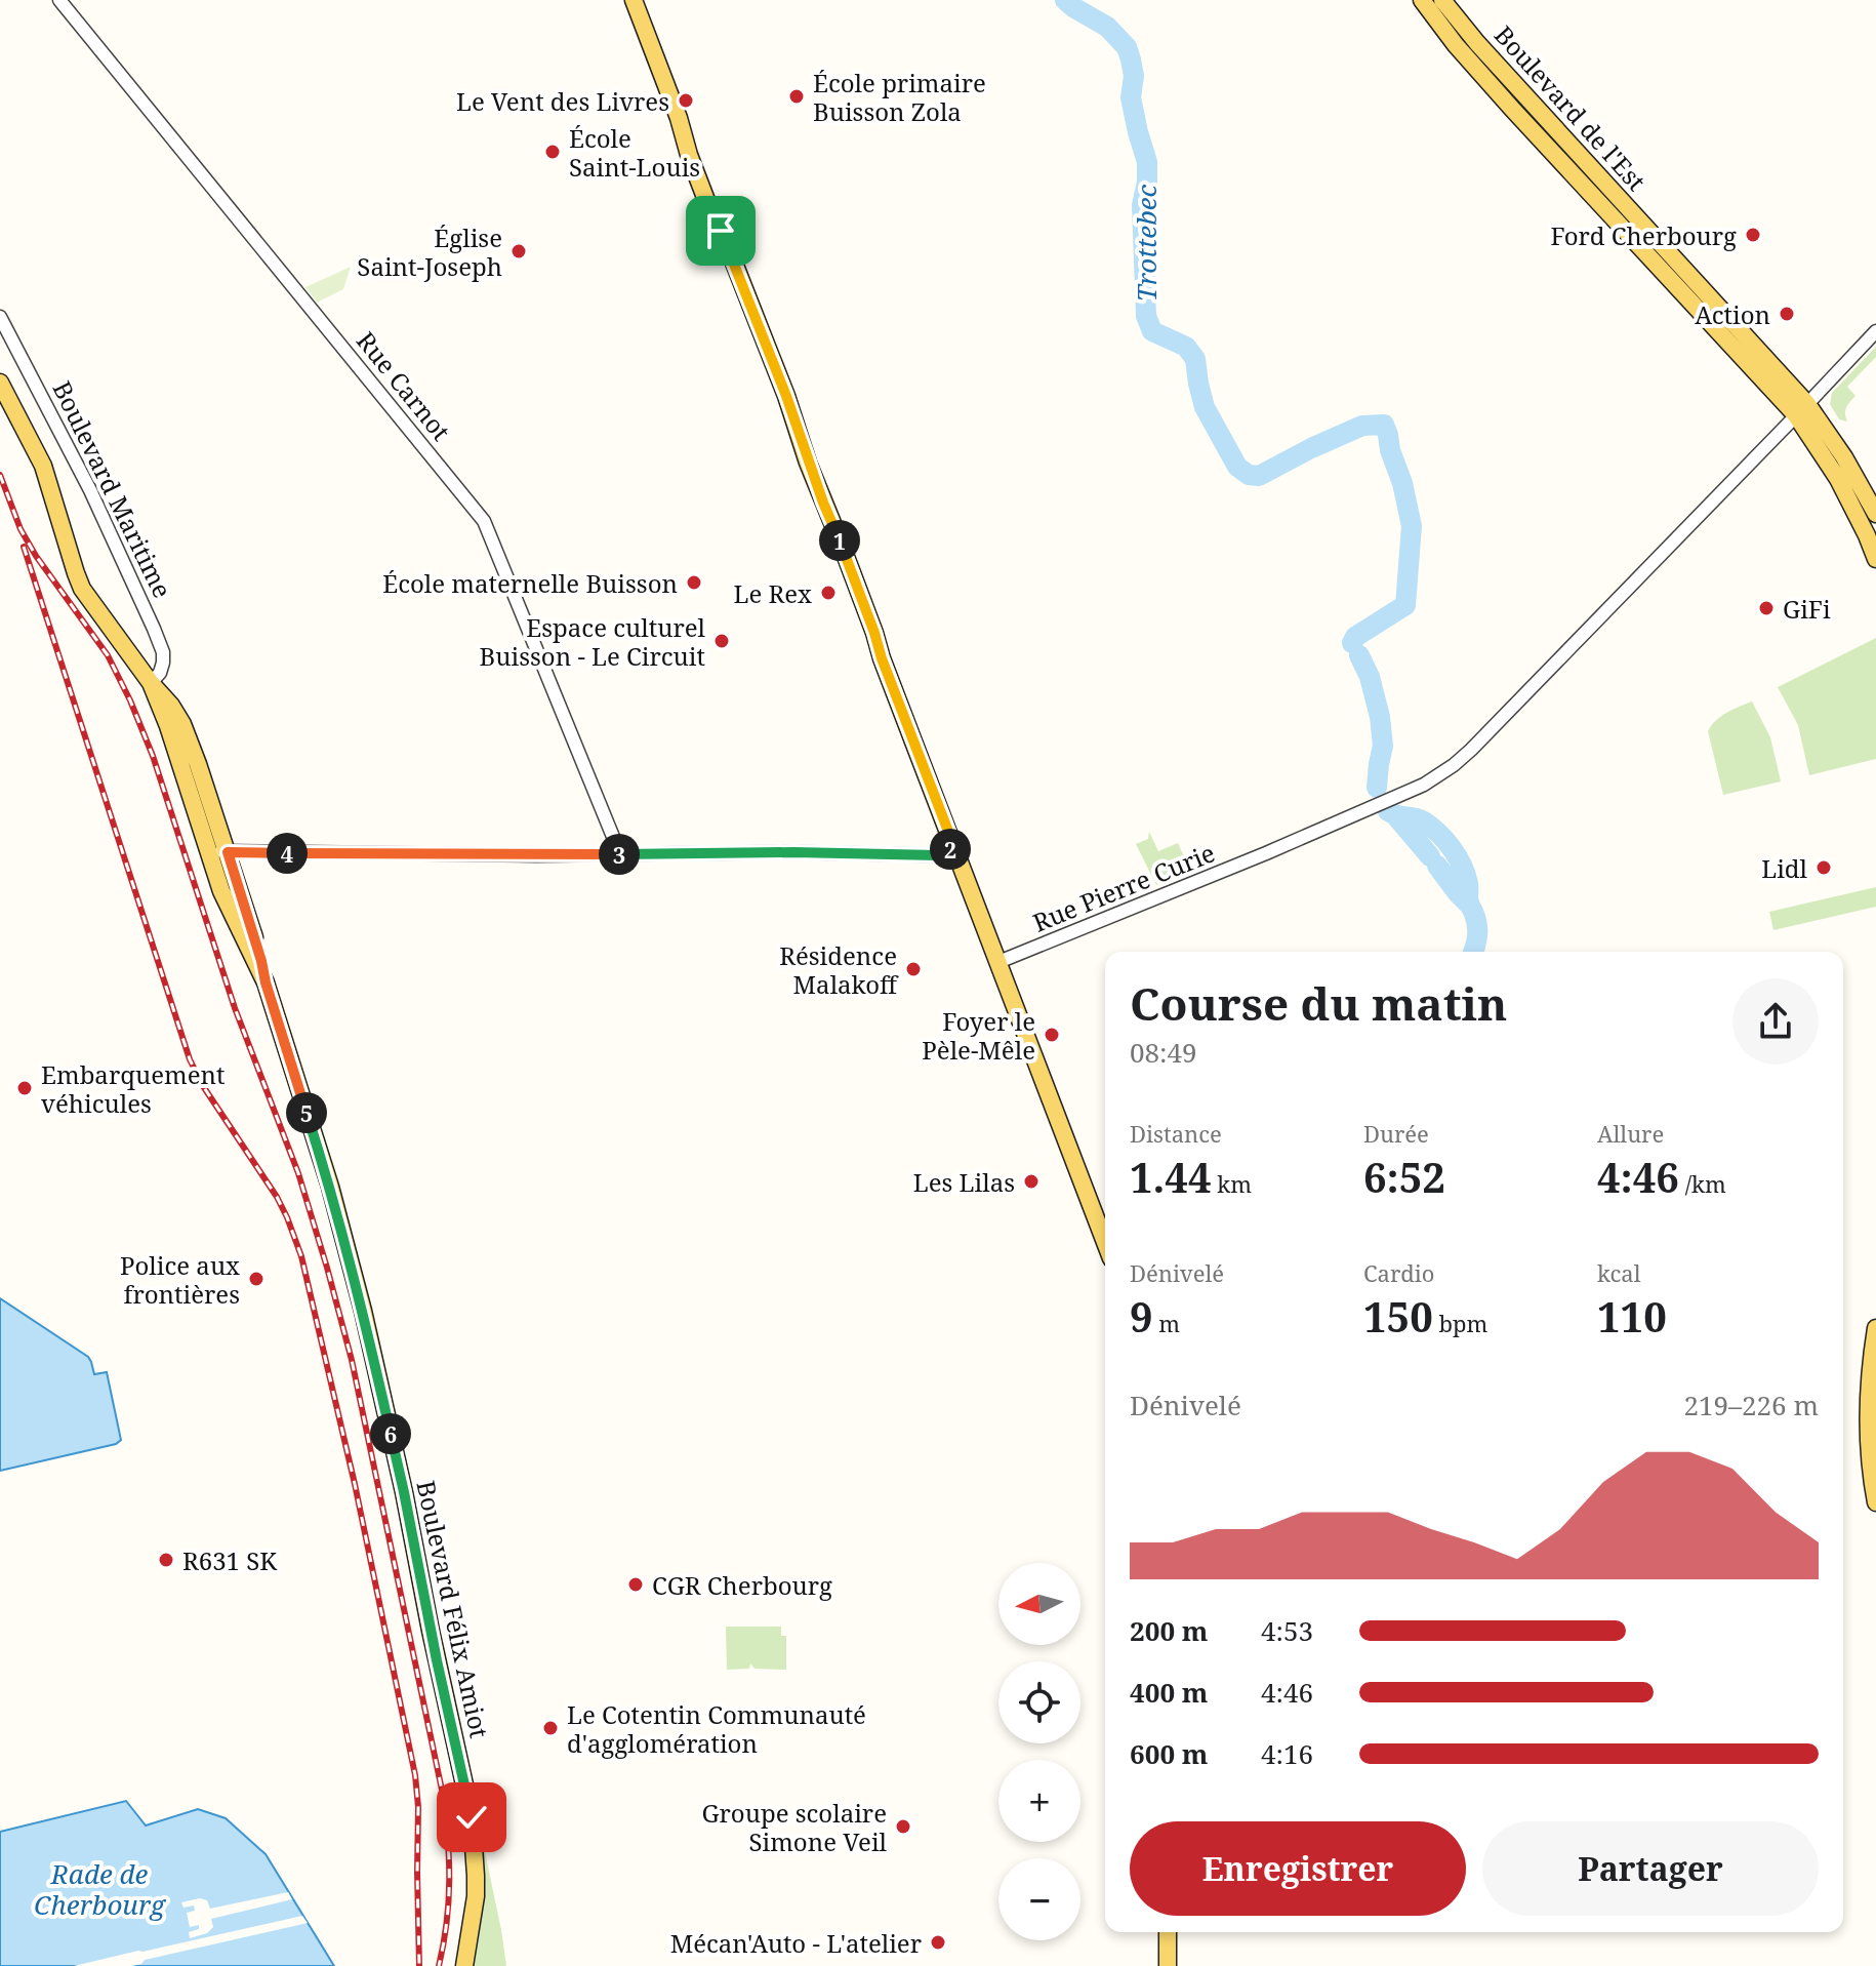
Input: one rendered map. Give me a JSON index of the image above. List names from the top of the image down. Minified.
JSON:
{"streets":{"main road":["Boulevard de l'Est","Boulevard Félix Amiot"],"street":["Rue Carnot","Boulevard Maritime","Rue Pierre Curie"]},"crossings":[["Boulevard de l'Est","Rue Pierre Curie"]],"water":["Trottebec","Rade de Cherbourg"],"places":["École primaire Buisson Zola","Le Vent des Livres","École Saint-Louis","Ford Cherbourg","Église Saint-Joseph","Action","École maternelle Buisson","Le Rex","GiFi","Espace culturel Buisson - Le Circuit","Lidl","Résidence Malakoff","Foyer le Pèle-Mêle","Embarquement véhicules","Les Lilas","Police aux frontières","R631 SK","CGR Cherbourg","Le Cotentin Communauté d'agglomération","Groupe scolaire Simone Veil","Mécan'Auto - L'atelier"],"north":"left","page":{"pins":["1","2","4","3","5","6"],"heading":["Course du matin","08:49"],"stats":[["Distance","1.44 km"],["Durée","6:52"],["Allure","4:46 /km"],["Dénivelé","9 m"],["Cardio","150 bpm"],["kcal","110"]],"chart":["Dénivelé","219–226 m"],"map_buttons":["+","−"],"list":[{"name":"200 m","note":"4:53"},{"name":"400 m","note":"4:46"},{"name":"600 m","note":"4:16"}],"buttons":["Enregistrer","Partager"]}}
